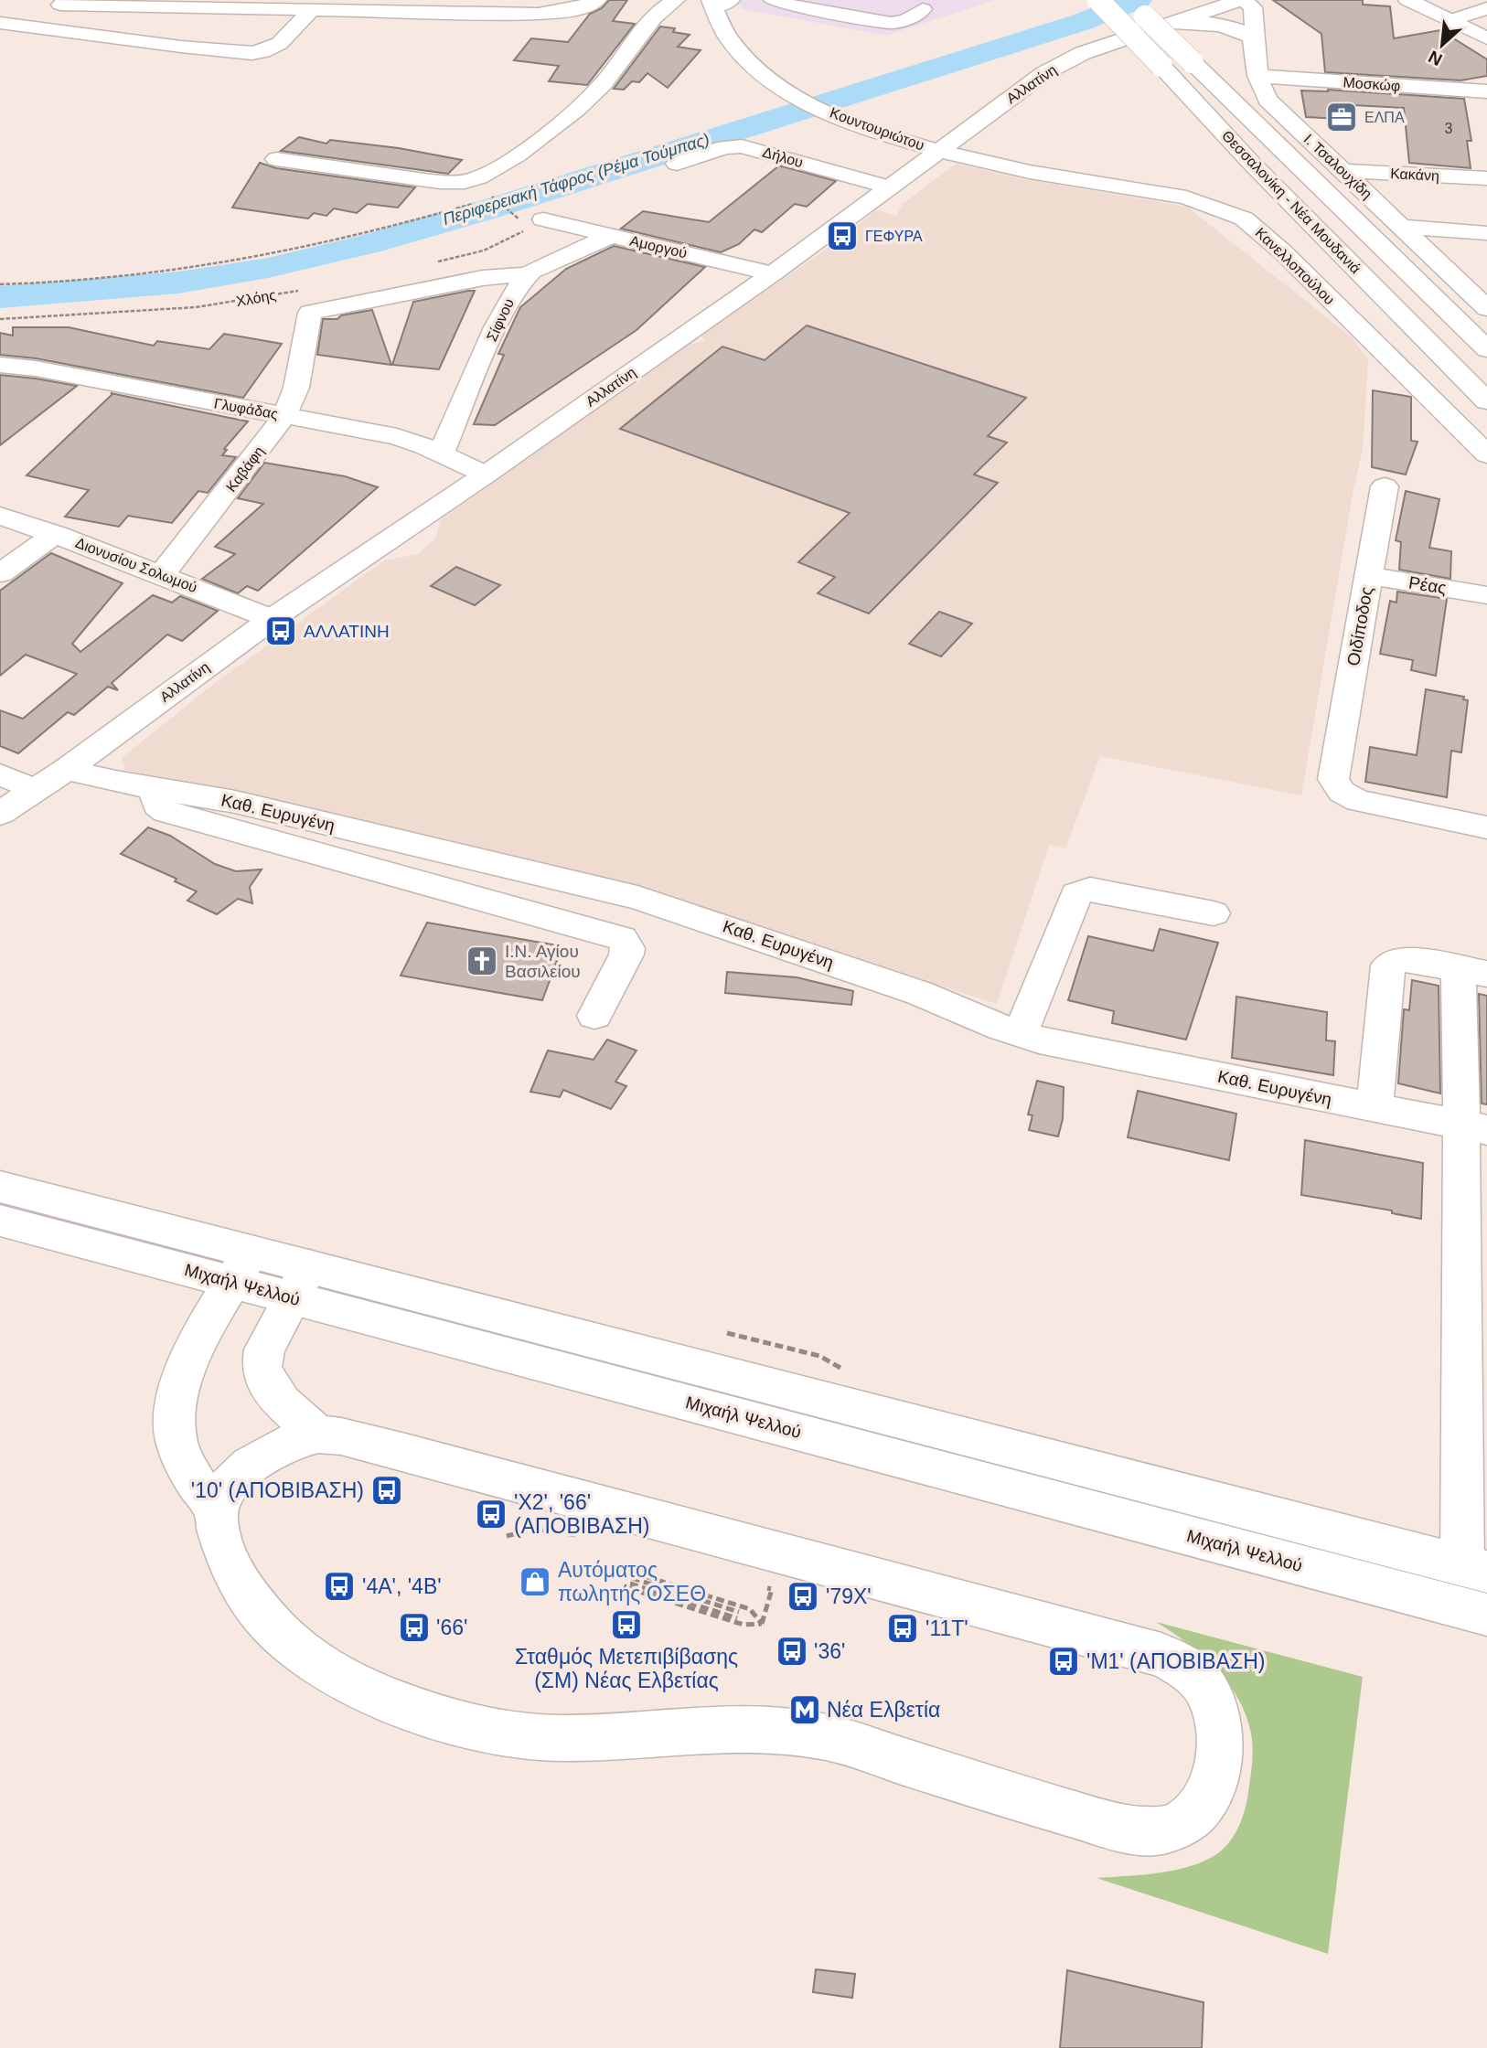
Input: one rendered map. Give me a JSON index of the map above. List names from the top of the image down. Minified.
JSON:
{"streets":{"main road":["Αλλατίνη","Μοσκώφ","Κουντουριώτου","Δήλου","Ι. Τσαλουχίδη","Κακάνη","Θεσσαλονίκη - Νέα Μουδανιά","Αμοργού","Κανελλοπούλου","Σίφνου","Γλυφάδας","Καβάφη","Διονυσίου Σολωμού","Ρέας","Οιδίποδος","Καθ. Ευρυγένη","Μιχαήλ Ψελλού"],"path":["Χλόης"]},"crossings":[["Αλλατίνη","Κουντουριώτου"],["Αλλατίνη","Δήλου"],["Αλλατίνη","Ι. Τσαλουχίδη"],["Αλλατίνη","Αμοργού"],["Αλλατίνη","Κανελλοπούλου"],["Αλλατίνη","Γλυφάδας"],["Αλλατίνη","Διονυσίου Σολωμού"],["Αλλατίνη","Καθ. Ευρυγένη"],["Μοσκώφ","Ι. Τσαλουχίδη"],["Κουντουριώτου","Κανελλοπούλου"],["Ι. Τσαλουχίδη","Κακάνη"],["Χλόης","Καβάφη"],["Σίφνου","Γλυφάδας"],["Γλυφάδας","Καβάφη"],["Καβάφη","Διονυσίου Σολωμού"],["Ρέας","Οιδίποδος"]],"water":["Περιφερειακή Τάφρος (Ρέμα Τούμπας)"],"places":{"office":["ΕΛΠΑ"],"bus stop":["ΓΕΦΥΡΑ","ΑΛΛΑΤΙΝΗ","'10' (ΑΠΟΒΙΒΑΣΗ)","'Χ2', '66' (ΑΠΟΒΙΒΑΣΗ)","'4Α', '4Β'","'79Χ'","Σταθμός Μετεπιβίβασης (ΣΜ) Νέας Ελβετίας","'66'","'11Τ'","'36'","'Μ1' (ΑΠΟΒΙΒΑΣΗ)"],"church":["Ι.Ν. Αγίου Βασιλείου"],"shop":["Αυτόματος πωλητής ΟΣΕΘ"],"metro station":["Νέα Ελβετία"]},"house_numbers":["3"],"north":"bottom left"}
